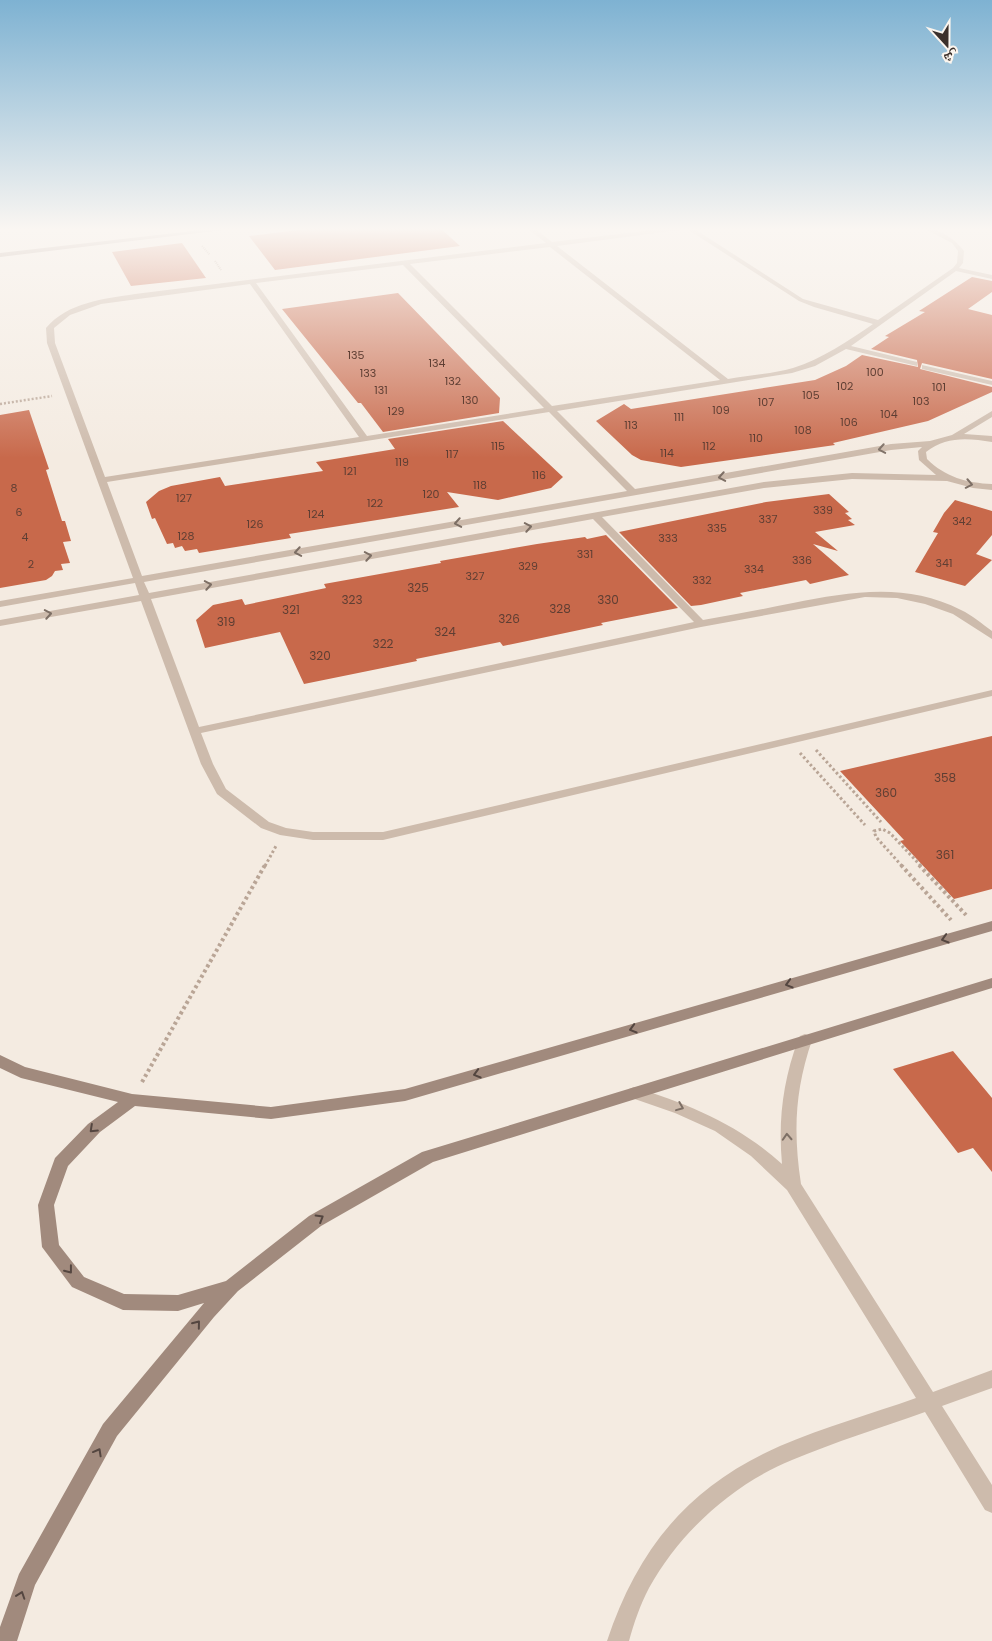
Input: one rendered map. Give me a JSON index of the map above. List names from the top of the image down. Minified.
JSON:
{"house_numbers":["135","134","100","133","132","102","101","131","105","130","103","107","109","129","104","111","106","113","108","110","115","112","114","117","119","121","116","118","8","120","127","122","339","6","124","337","342","126","335","128","4","333","331","336","341","2","329","334","327","332","325","323","330","328","321","326","319","324","322","320","358","360","361"],"north":"bottom"}
